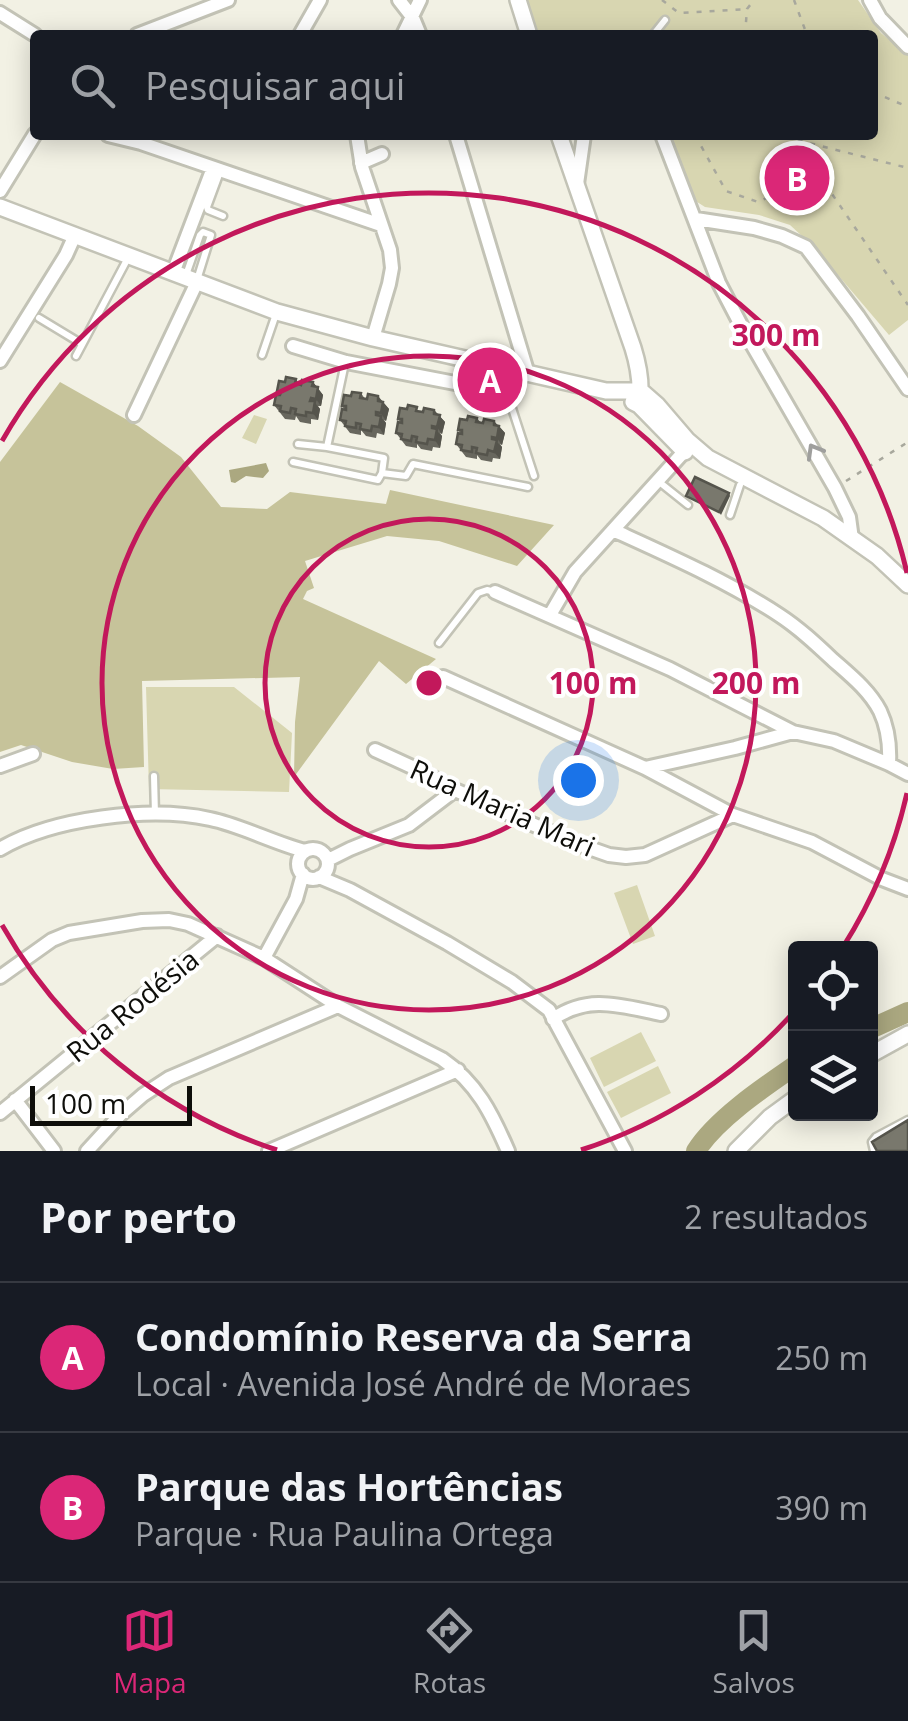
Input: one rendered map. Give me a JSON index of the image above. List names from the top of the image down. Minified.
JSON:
{"streets":{"street":["Rua Maria Mari","Rua Rodésia"]},"scale_bar":"100 m","page":{"search":"Pesquisar aqui","pins":["B","A"],"scale":"100 m","heading":["Por perto","2 resultados"],"list":[{"mark":"A","name":"Condomínio Reserva da Serra","note":"Local · Avenida José André de Moraes","value":"250 m"},{"mark":"B","name":"Parque das Hortências","note":"Parque · Rua Paulina Ortega","value":"390 m"}],"nav":["Mapa","Rotas","Salvos"]},"rings":["300 m","100 m","200 m"]}
